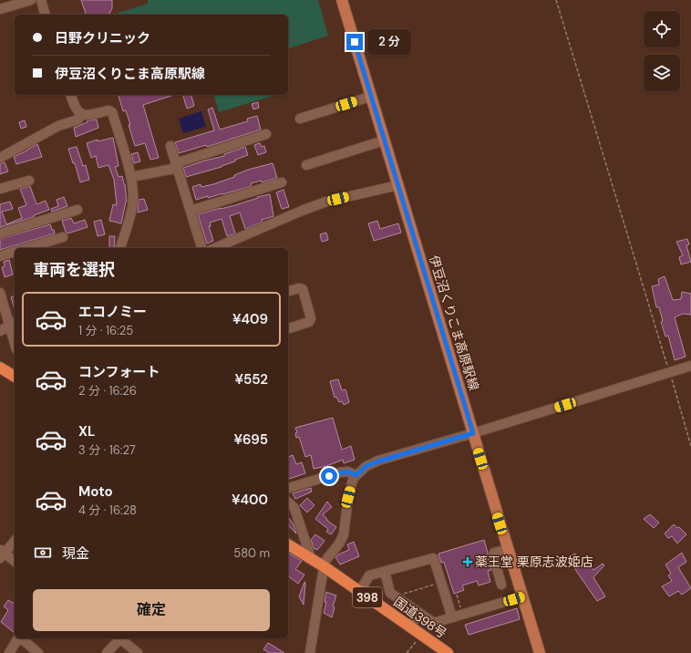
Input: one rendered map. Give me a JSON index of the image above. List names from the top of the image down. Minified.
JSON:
{"streets":{"highway":["398","国道398号"],"main road":["伊豆沼くりこま高原駅線"]},"places":{"health":["薬王堂 栗原志波姫店"]},"page":{"banner":["日野クリニック","伊豆沼くりこま高原駅線"],"bubble":"2 分","heading":"車両を選択","list":[{"name":"エコノミー","note":"1 分 · 16:25","value":"¥409"},{"name":"コンフォート","note":"2 分 · 16:26","value":"¥552"},{"name":"XL","note":"3 分 · 16:27","value":"¥695"},{"name":"Moto","note":"4 分 · 16:28","value":"¥400"}],"pay":["現金","580 m"],"buttons":"確定"}}
